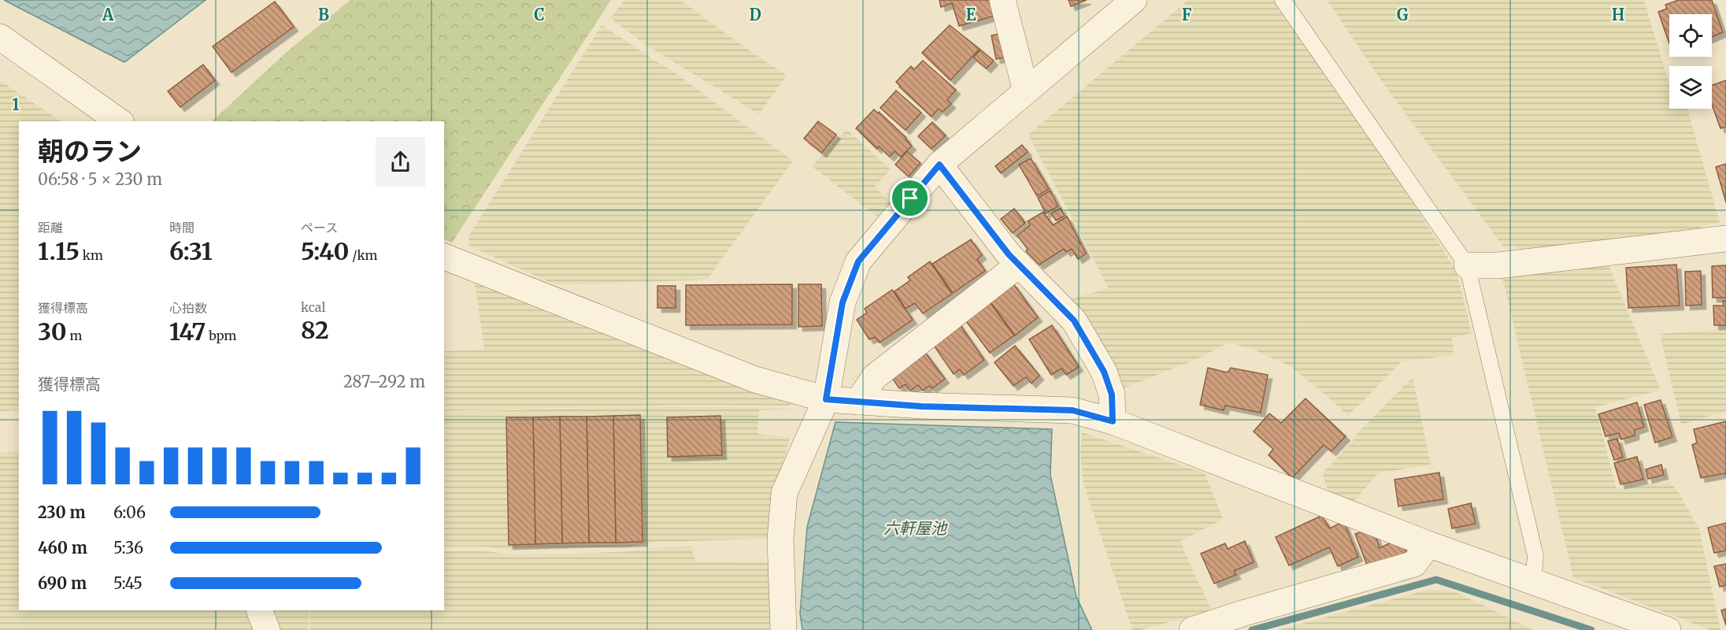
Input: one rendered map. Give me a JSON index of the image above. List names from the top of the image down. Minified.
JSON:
{"water":["六軒屋池"],"page":{"heading":["朝のラン","06:58 · 5 × 230 m"],"stats":[["距離","1.15 km"],["時間","6:31"],["ペース","5:40 /km"],["獲得標高","30 m"],["心拍数","147 bpm"],["kcal","82"]],"chart":["獲得標高","287–292 m"],"list":[{"name":"230 m","note":"6:06"},{"name":"460 m","note":"5:36"},{"name":"690 m","note":"5:45"}]},"grid":{"columns":["A","B","C","D","E","F","G","H"],"rows":["1"]}}
